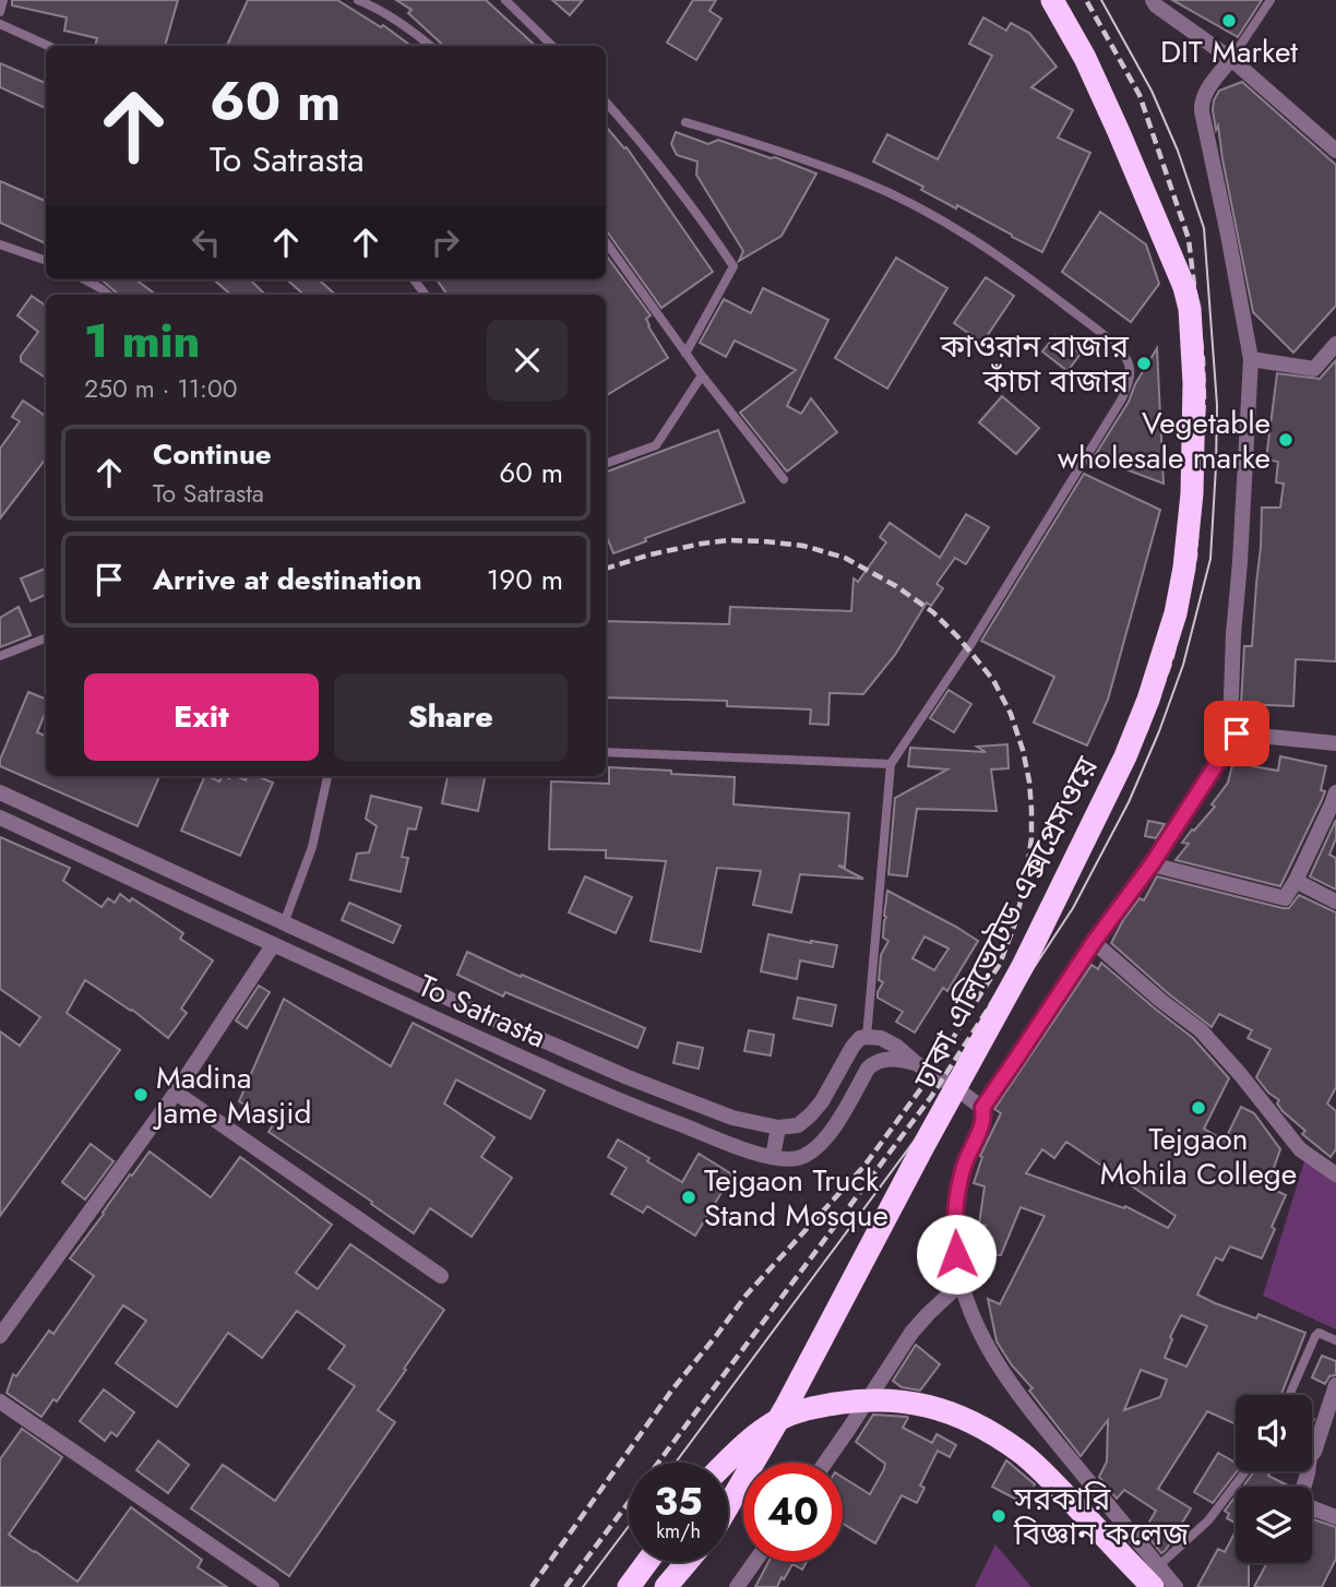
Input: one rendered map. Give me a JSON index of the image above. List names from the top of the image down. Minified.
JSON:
{"streets":{"highway":["ঢাকা এলিভেটেড এক্সপ্রেসওয়ে"],"street":["To Satrasta"]},"places":["DIT Market","কাওরান বাজার কাঁচা বাজার","Vegetable wholesale marke","Madina Jame Masjid","Tejgaon Mohila College","Tejgaon Truck Stand Mosque","সরকারি বিজ্ঞান কলেজ"],"page":{"turn":["60 m","To Satrasta"],"heading":["1 min","250 m · 11:00"],"list":[{"name":"Continue","note":"To Satrasta","value":"60 m"},{"name":"Arrive at destination","value":"190 m"}],"buttons":["Exit","Share"],"speed":"35 km/h","limit":"40"}}
